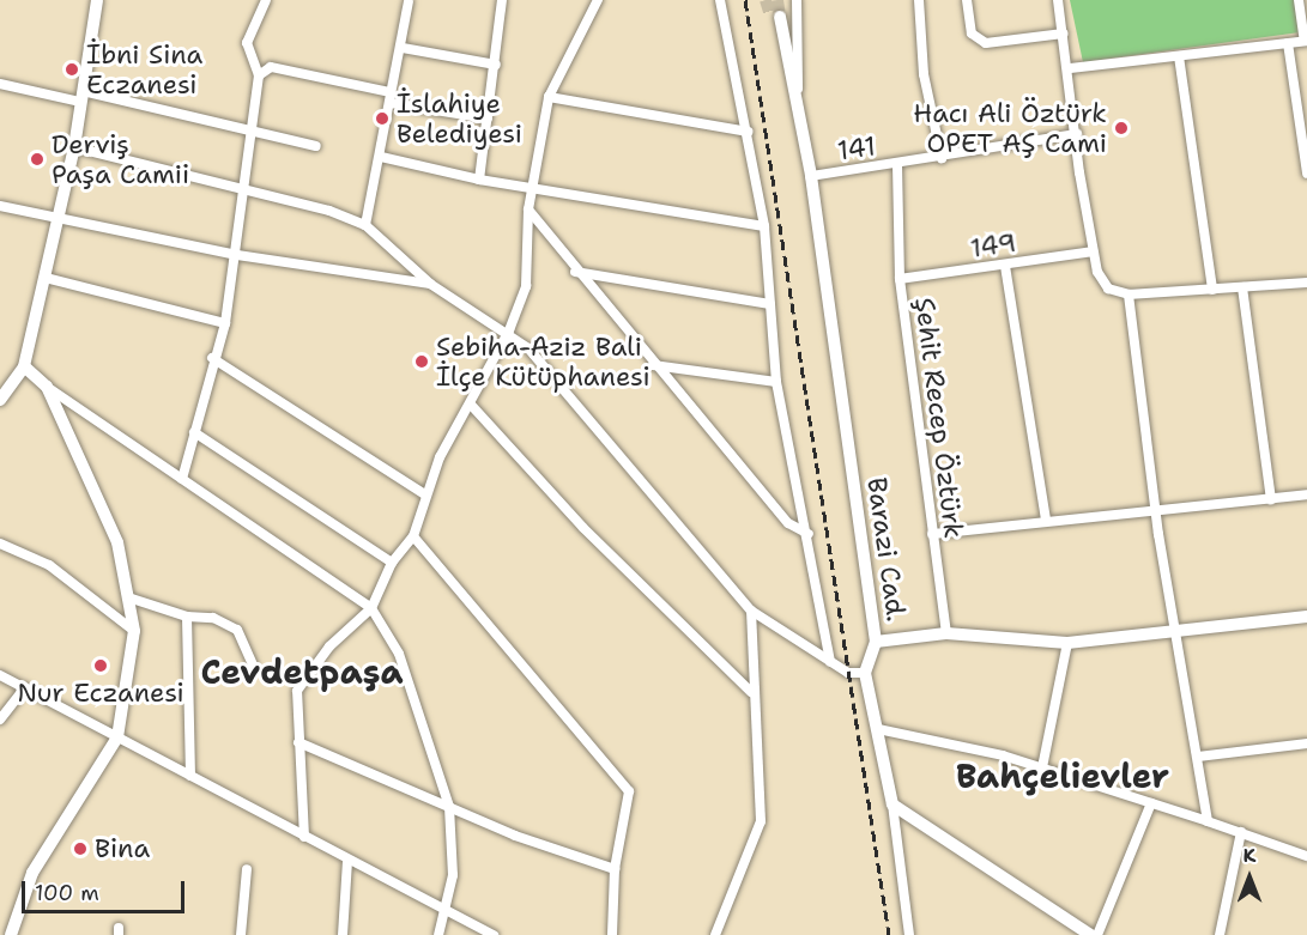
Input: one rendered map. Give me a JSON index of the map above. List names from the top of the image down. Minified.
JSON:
{"streets":{"street":["141","149","Şehit Recep Öztürk","Barazi Cad."]},"crossings":[["141","Şehit Recep Öztürk"],["141","Barazi Cad."],["149","Şehit Recep Öztürk"]],"districts":["Cevdetpaşa","Bahçelievler"],"places":["İbni Sina Eczanesi","İslahiye Belediyesi","Hacı Ali Öztürk OPET AŞ Cami","Derviş Paşa Camii","Sebiha-Aziz Bali İlçe Kütüphanesi","Nur Eczanesi","Bina"],"scale_bar":"100 m","north":"top"}
